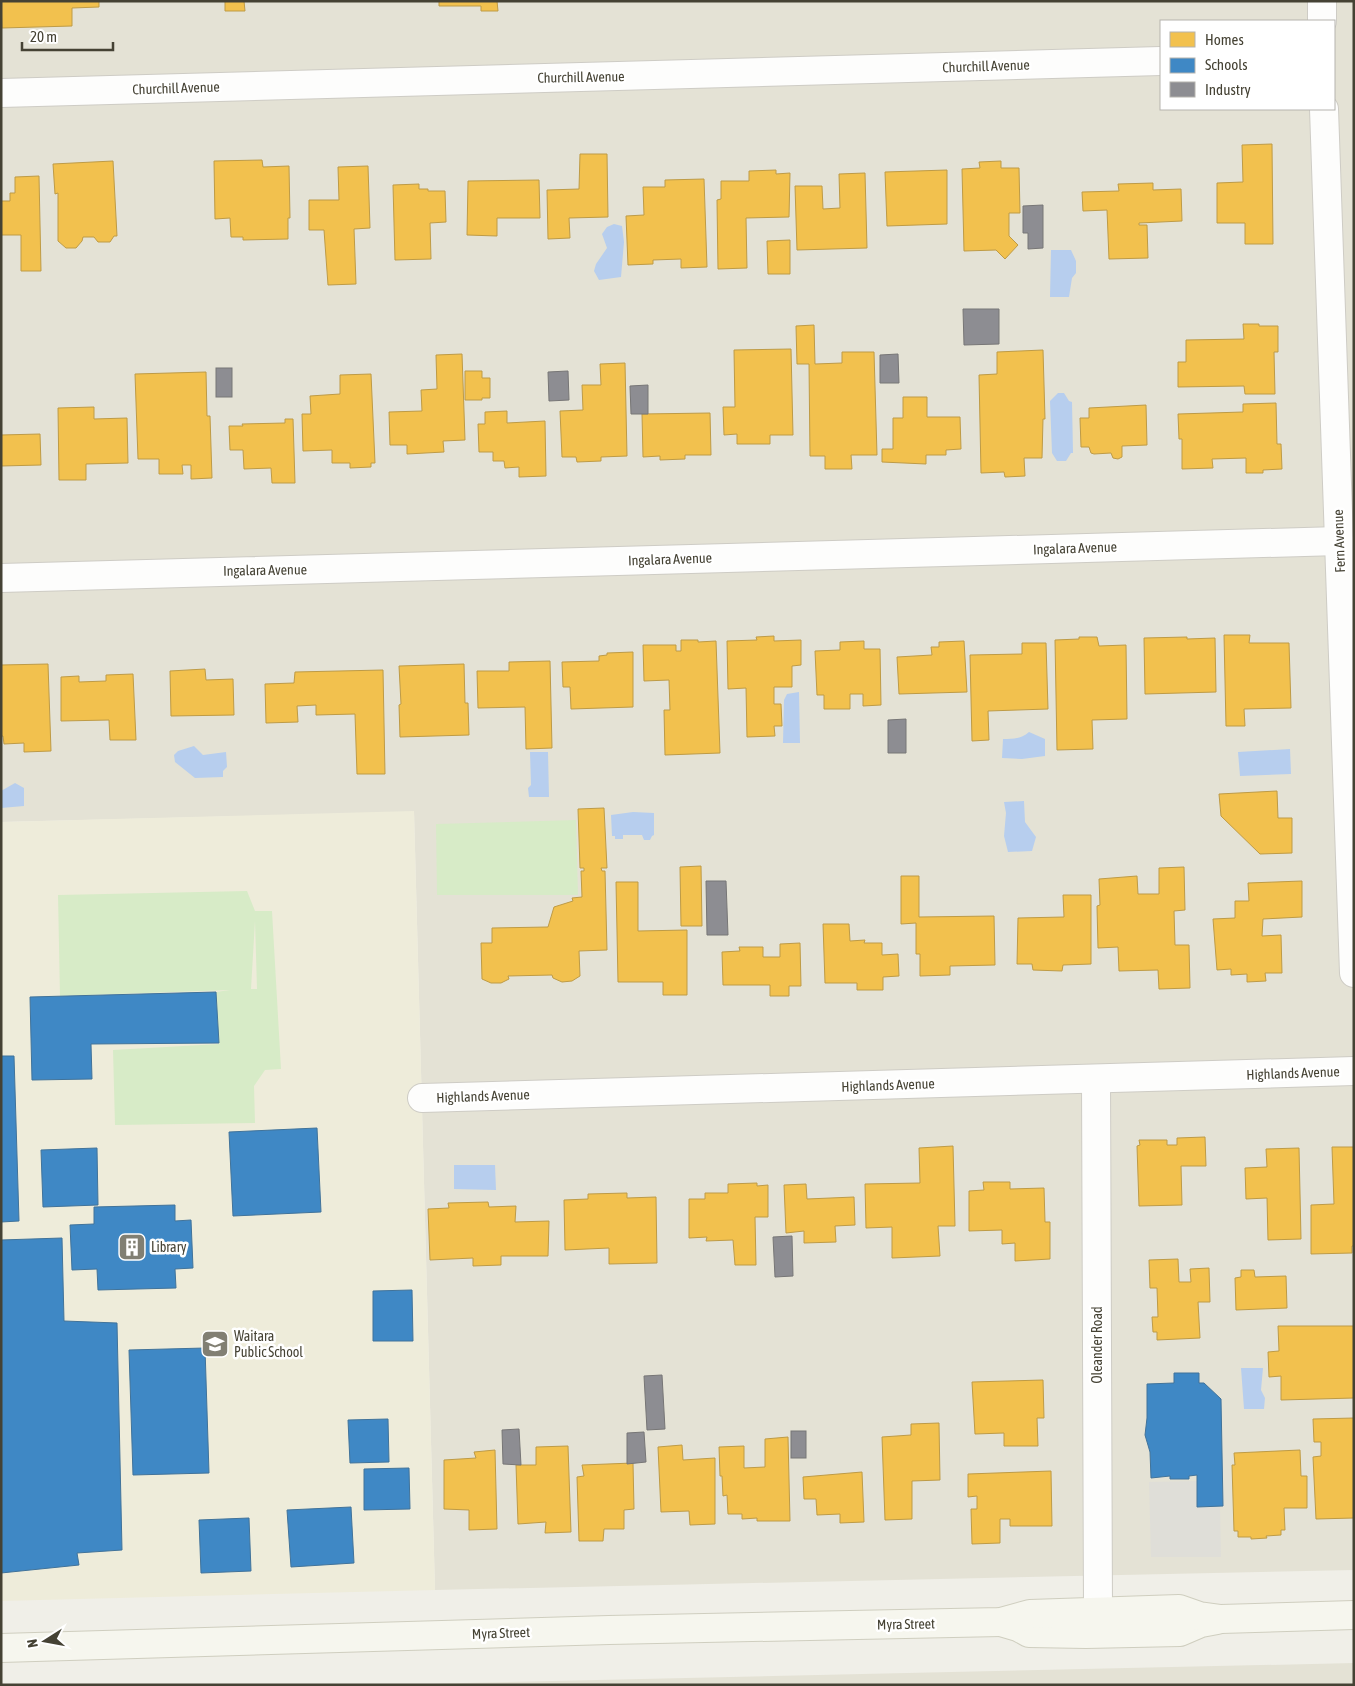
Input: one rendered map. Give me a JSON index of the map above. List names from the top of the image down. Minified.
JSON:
{"streets":{"main road":["Myra Street"],"street":["Churchill Avenue","Fern Avenue","Ingalara Avenue","Highlands Avenue","Oleander Road"]},"crossings":[["Fern Avenue","Ingalara Avenue"],["Highlands Avenue","Oleander Road"],["Oleander Road","Myra Street"]],"places":{"building":["Library"],"school or university":["Waitara Public School"]},"legend":["Homes","Schools","Industry"],"scale_bar":"20 m","north":"left"}
